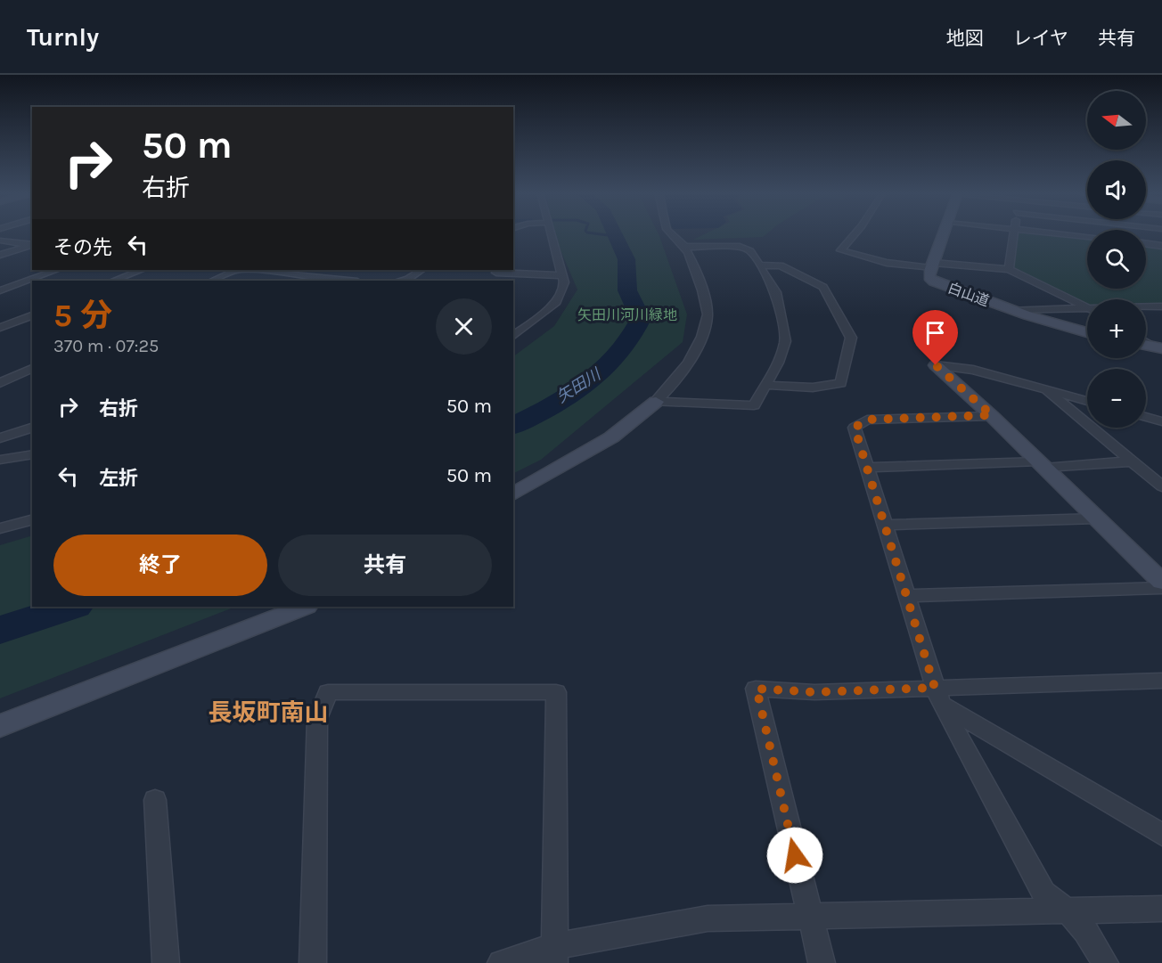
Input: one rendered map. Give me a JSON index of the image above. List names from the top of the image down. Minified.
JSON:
{"streets":{"street":["白山道"]},"districts":["長坂町南山"],"water":["矢田川"],"parks":["矢田川河川緑地"],"north":"left","page":{"header":"Turnly","nav":["地図","レイヤ","共有"],"map_buttons":["+","−"],"turn":["50 m","右折"],"then":"その先","heading":["5 分","370 m · 07:25"],"list":[{"name":"右折","value":"50 m"},{"name":"左折","value":"50 m"}],"buttons":["終了","共有"]}}
